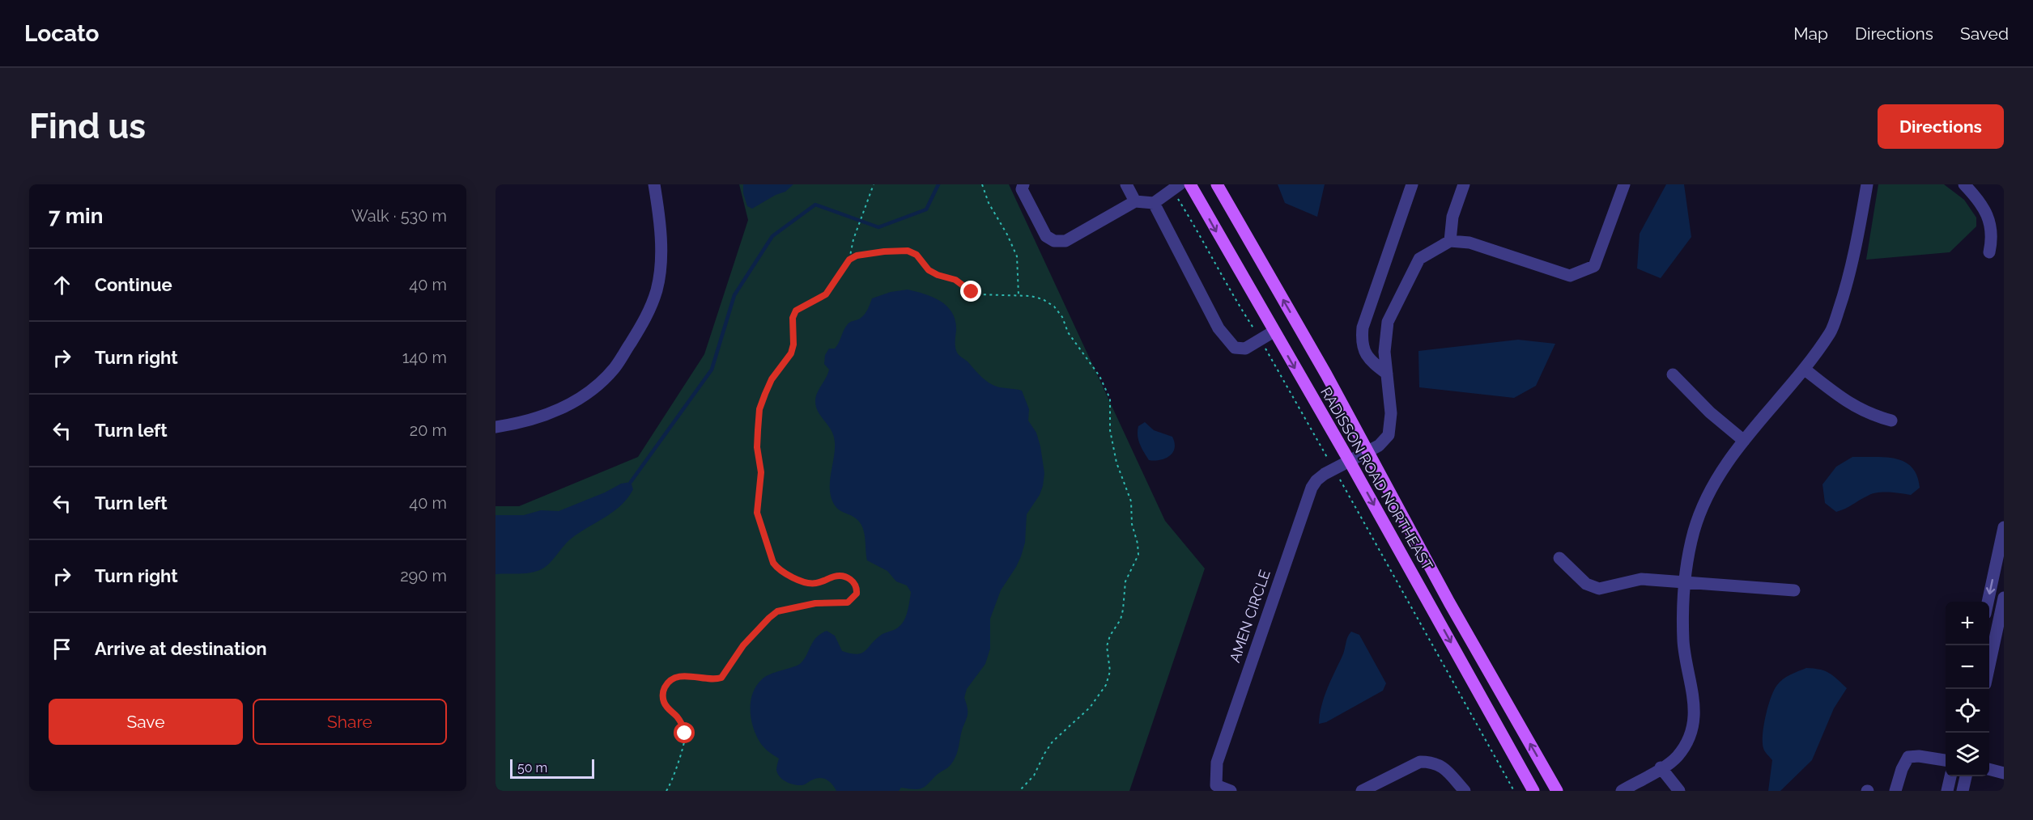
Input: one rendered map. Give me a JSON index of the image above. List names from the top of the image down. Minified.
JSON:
{"streets":{"main road":["RADISSON ROAD NORTHEAST"],"street":["AMEN CIRCLE"]},"crossings":[["RADISSON ROAD NORTHEAST","AMEN CIRCLE"]],"scale_bar":"50 m","page":{"header":"Locato","nav":["Map","Directions","Saved"],"buttons":["Directions",["Save","Share"]],"title":"Find us","heading":["7 min","Walk · 530 m"],"list":[["Continue","40 m"],["Turn right","140 m"],["Turn left","20 m"],["Turn left","40 m"],["Turn right","290 m"],"Arrive at destination"],"map_buttons":["+","−"],"scale":"50 m"}}
